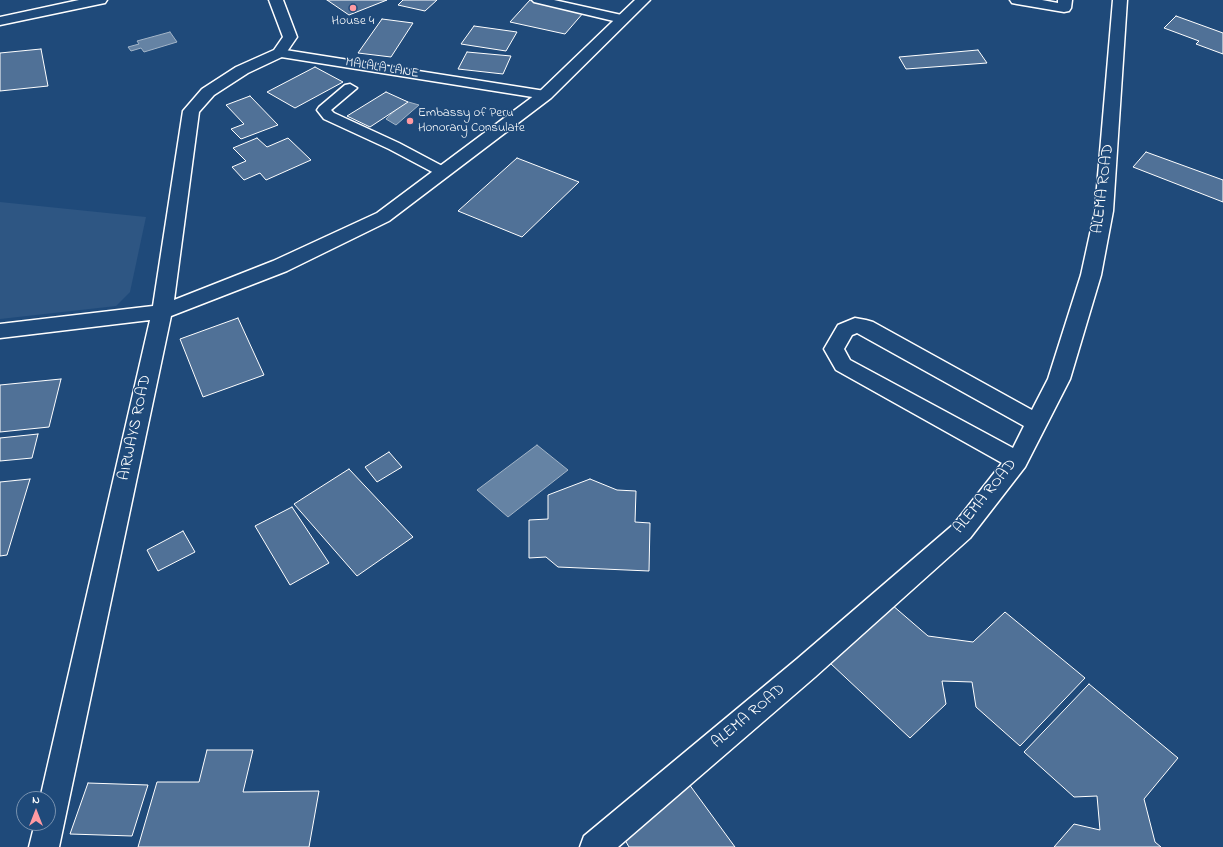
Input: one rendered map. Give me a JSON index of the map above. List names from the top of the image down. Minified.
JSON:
{"streets":{"street":["ALEMA ROAD","AIRWAYS ROAD"],"lane":["MALALA LANE"]},"crossings":[["MALALA LANE","AIRWAYS ROAD"]],"places":["House 4","Embassy of Peru Honorary Consulate"],"north":"top"}
